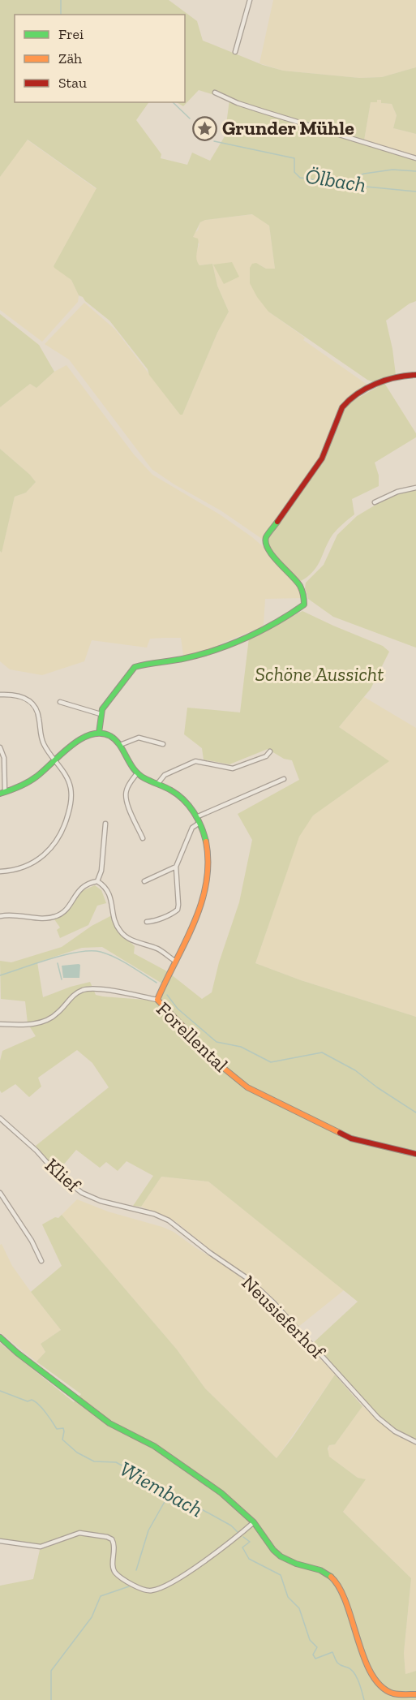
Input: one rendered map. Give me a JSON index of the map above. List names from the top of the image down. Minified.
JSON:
{"streets":{"street":["Forellental","Klief","Neusieferhof"]},"crossings":[["Klief","Neusieferhof"]],"water":["Ölbach","Wiembach"],"parks":["Schöne Aussicht"],"places":{"place":["Grunder Mühle"]},"legend":["Frei","Zäh","Stau"]}
